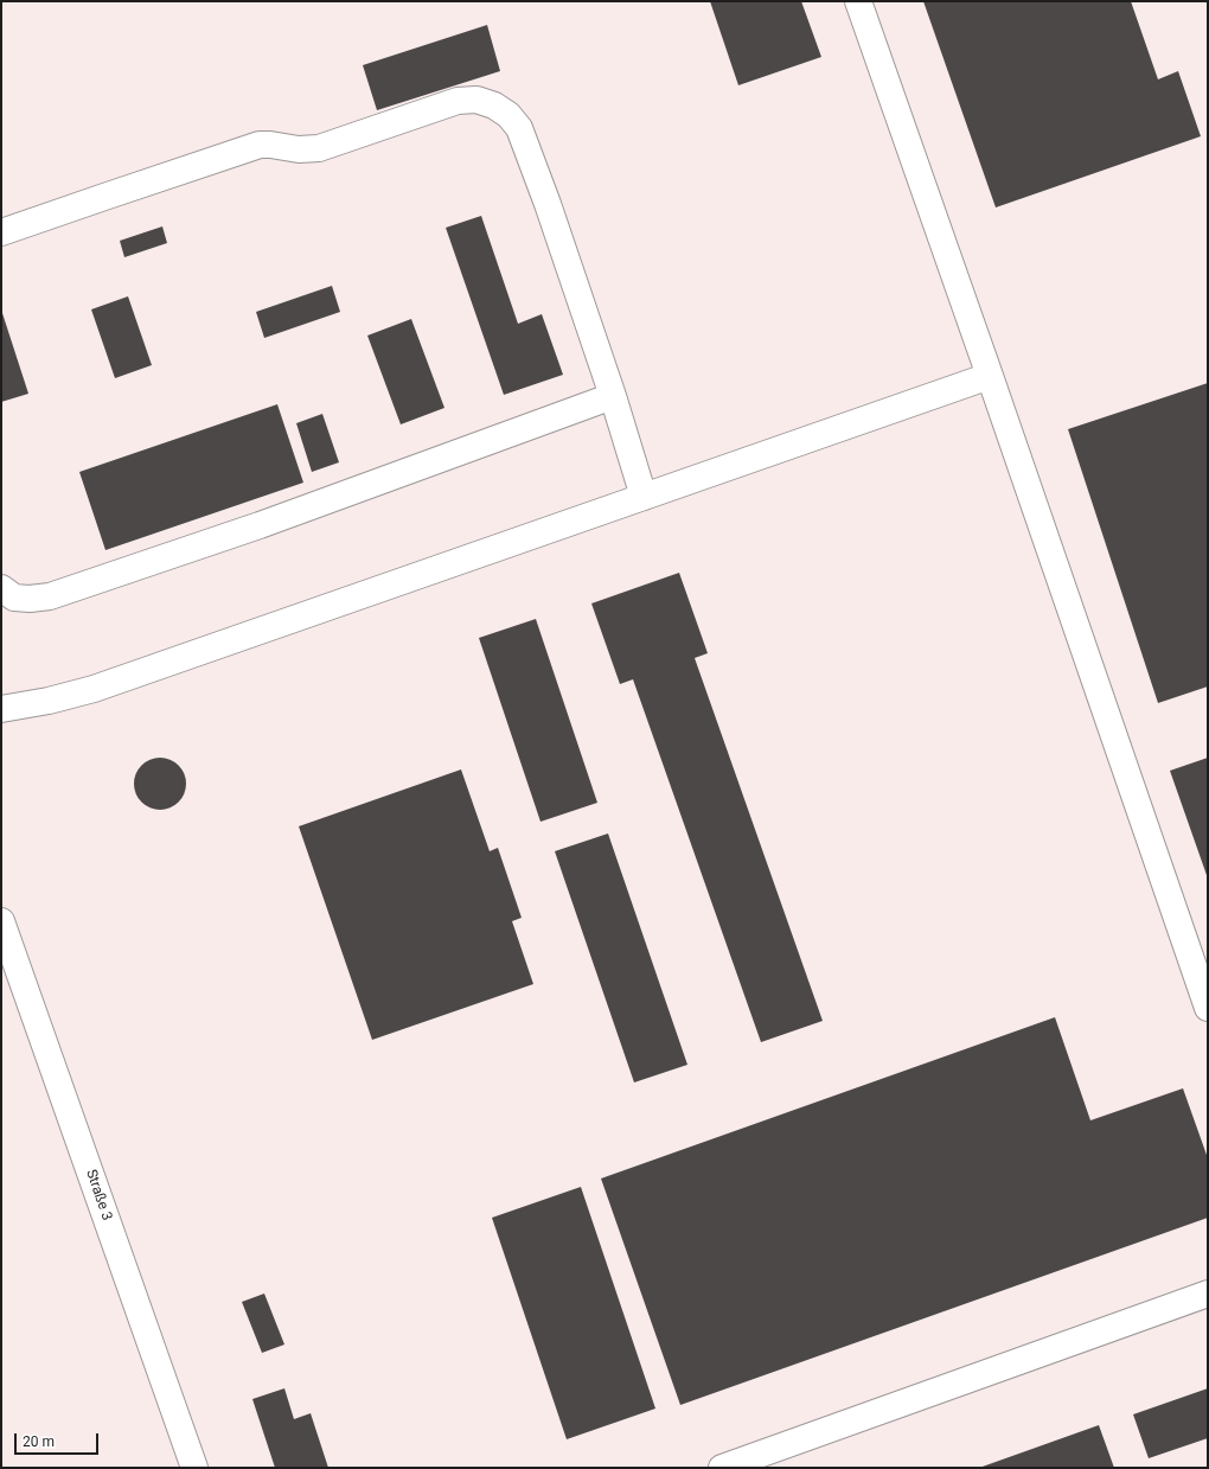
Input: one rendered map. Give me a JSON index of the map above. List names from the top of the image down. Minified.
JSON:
{"streets":{"lane":["Straße 3"]},"scale_bar":"20 m"}
